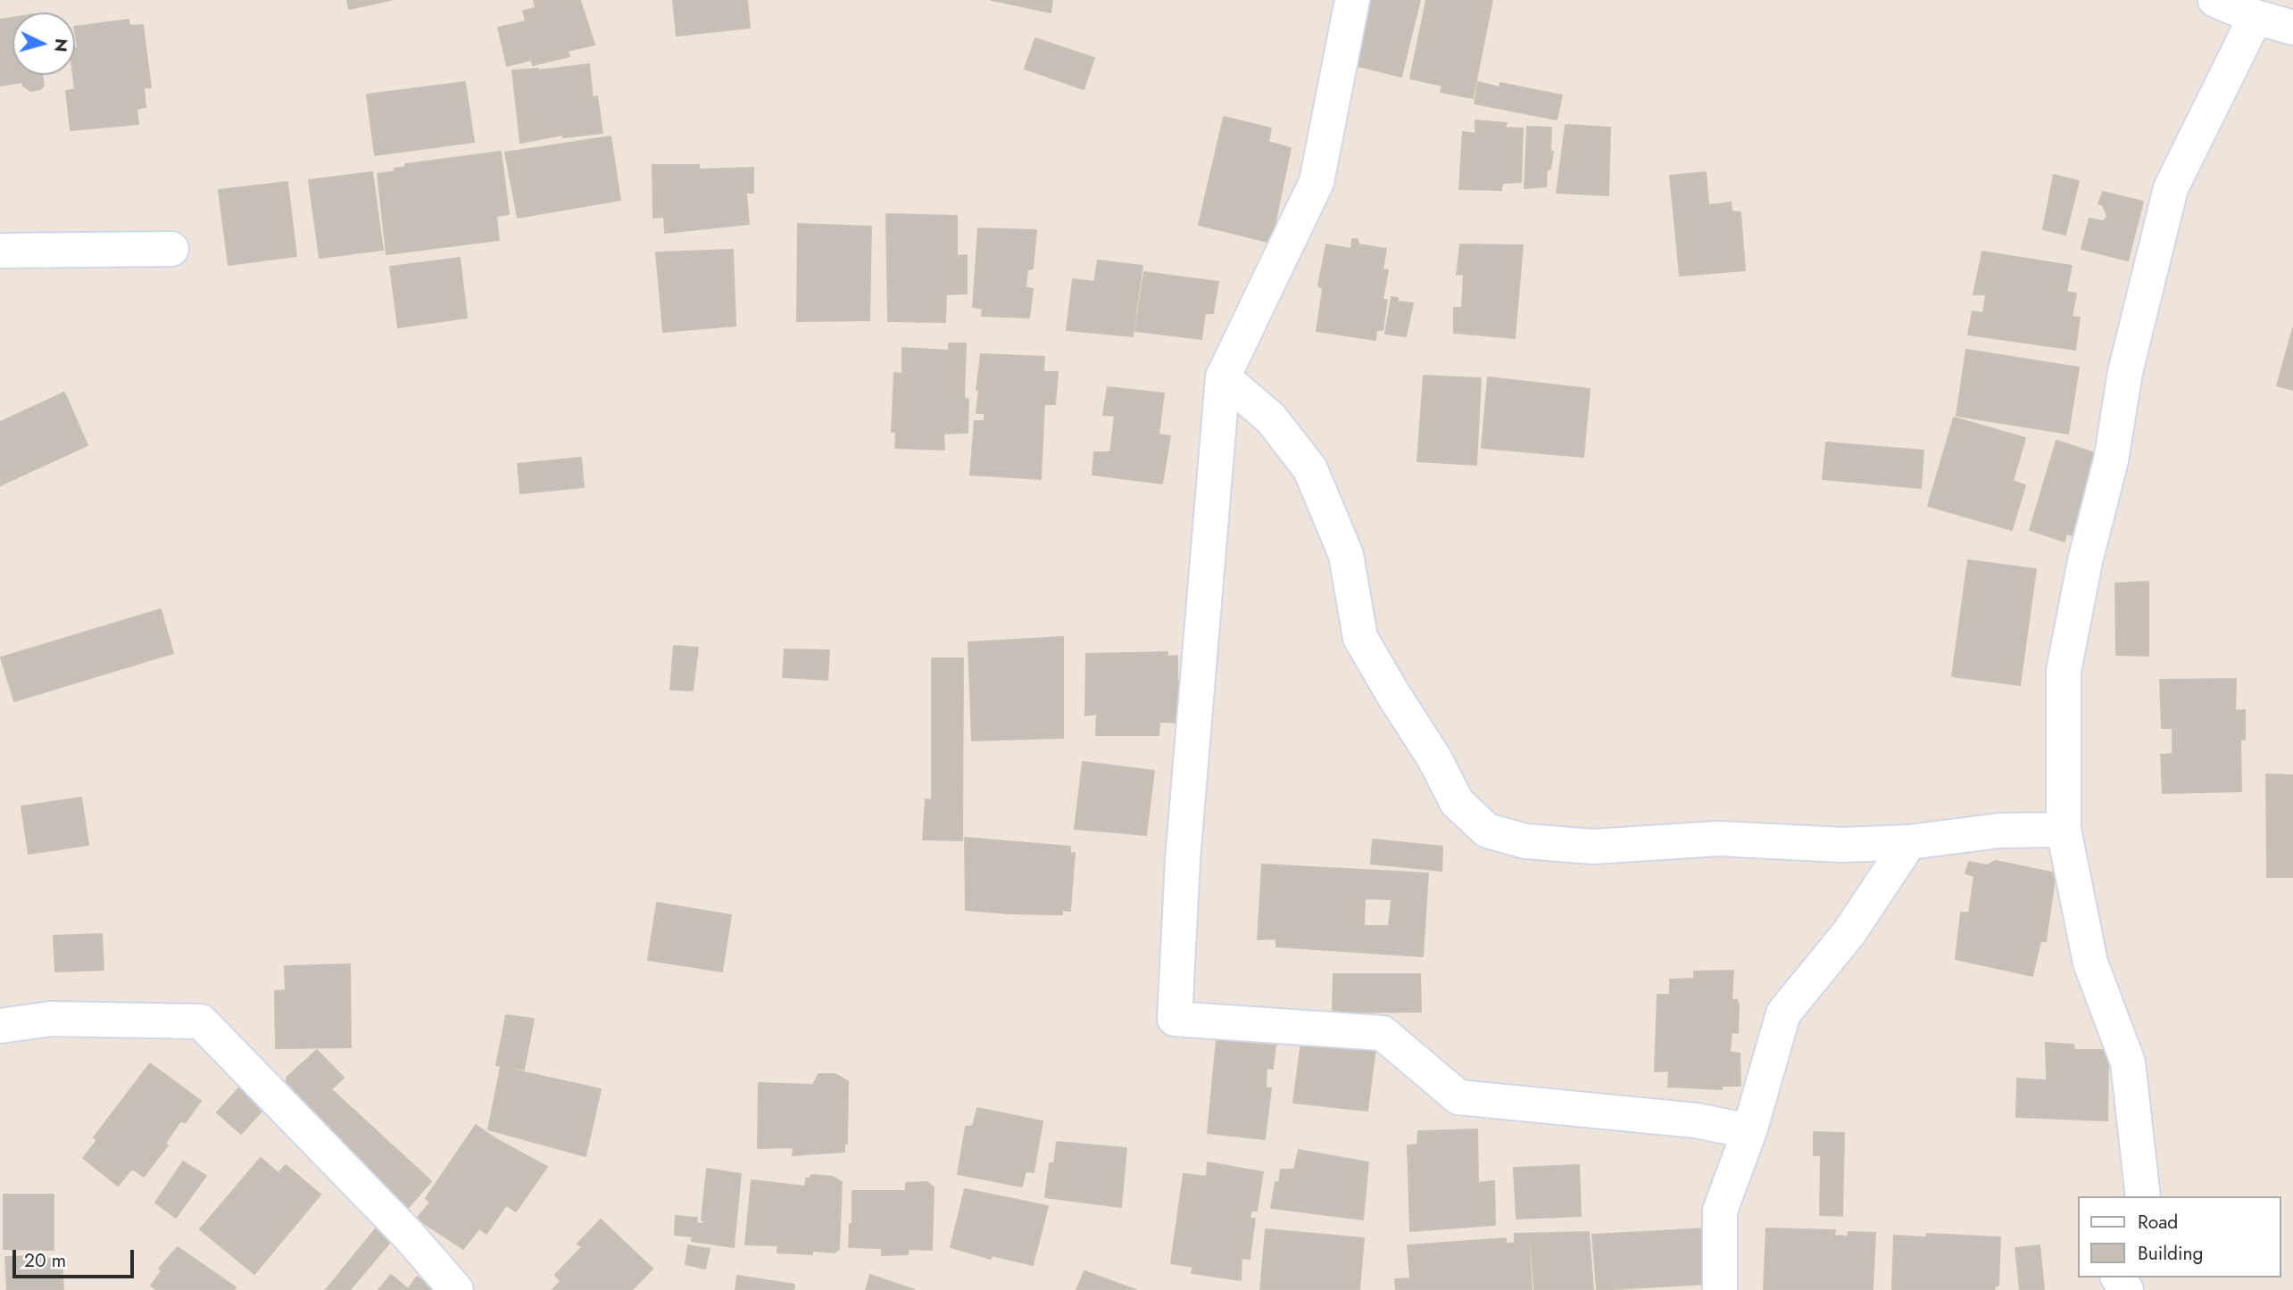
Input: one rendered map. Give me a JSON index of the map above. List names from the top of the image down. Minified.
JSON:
{"legend":["Road","Building"],"scale_bar":"20 m","north":"right"}
